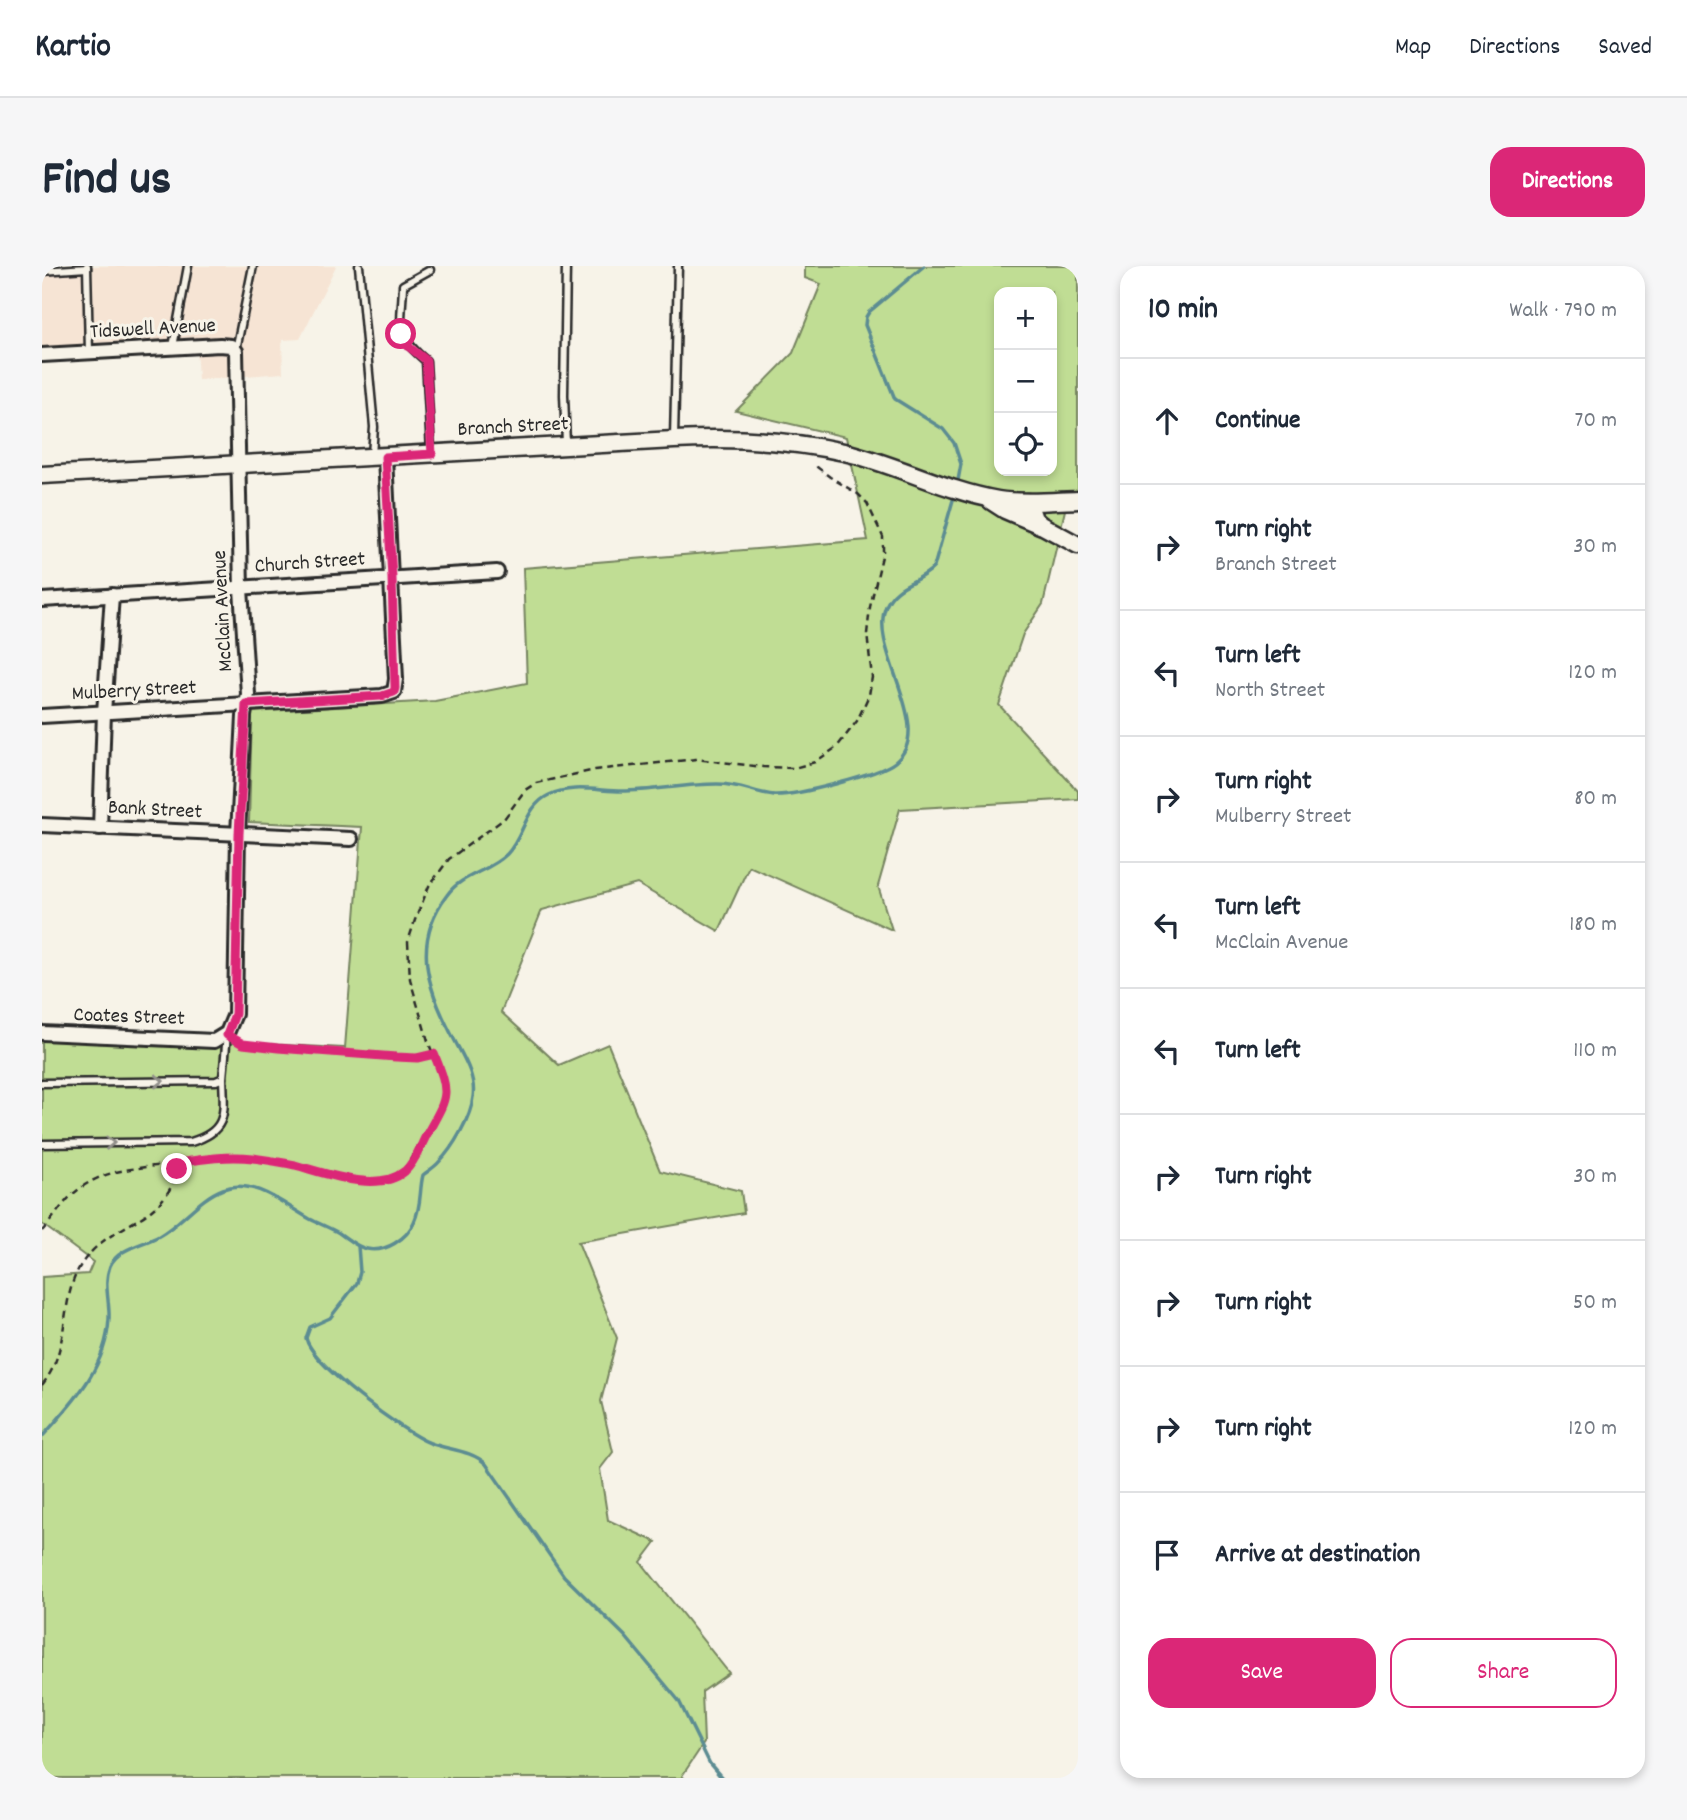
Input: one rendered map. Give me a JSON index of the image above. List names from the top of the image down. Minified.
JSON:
{"streets":{"street":["Tidswell Avenue","Branch Street","Church Street","McClain Avenue","Mulberry Street","Bank Street","Coates Street"]},"crossings":[["Tidswell Avenue","Branch Street"],["Tidswell Avenue","McClain Avenue"],["Branch Street","McClain Avenue"],["Church Street","McClain Avenue"],["Church Street","Mulberry Street"],["McClain Avenue","Mulberry Street"],["McClain Avenue","Bank Street"],["McClain Avenue","Coates Street"]],"page":{"header":"Kartio","nav":["Map","Directions","Saved"],"title":"Find us","buttons":["Directions",["Save","Share"]],"heading":["10 min","Walk · 790 m"],"map_buttons":["+","−"],"list":[["Continue","70 m"],["Turn right","Branch Street","30 m"],["Turn left","North Street","120 m"],["Turn right","Mulberry Street","80 m"],["Turn left","McClain Avenue","180 m"],["Turn left","110 m"],["Turn right","30 m"],["Turn right","50 m"],["Turn right","120 m"],"Arrive at destination"]}}
